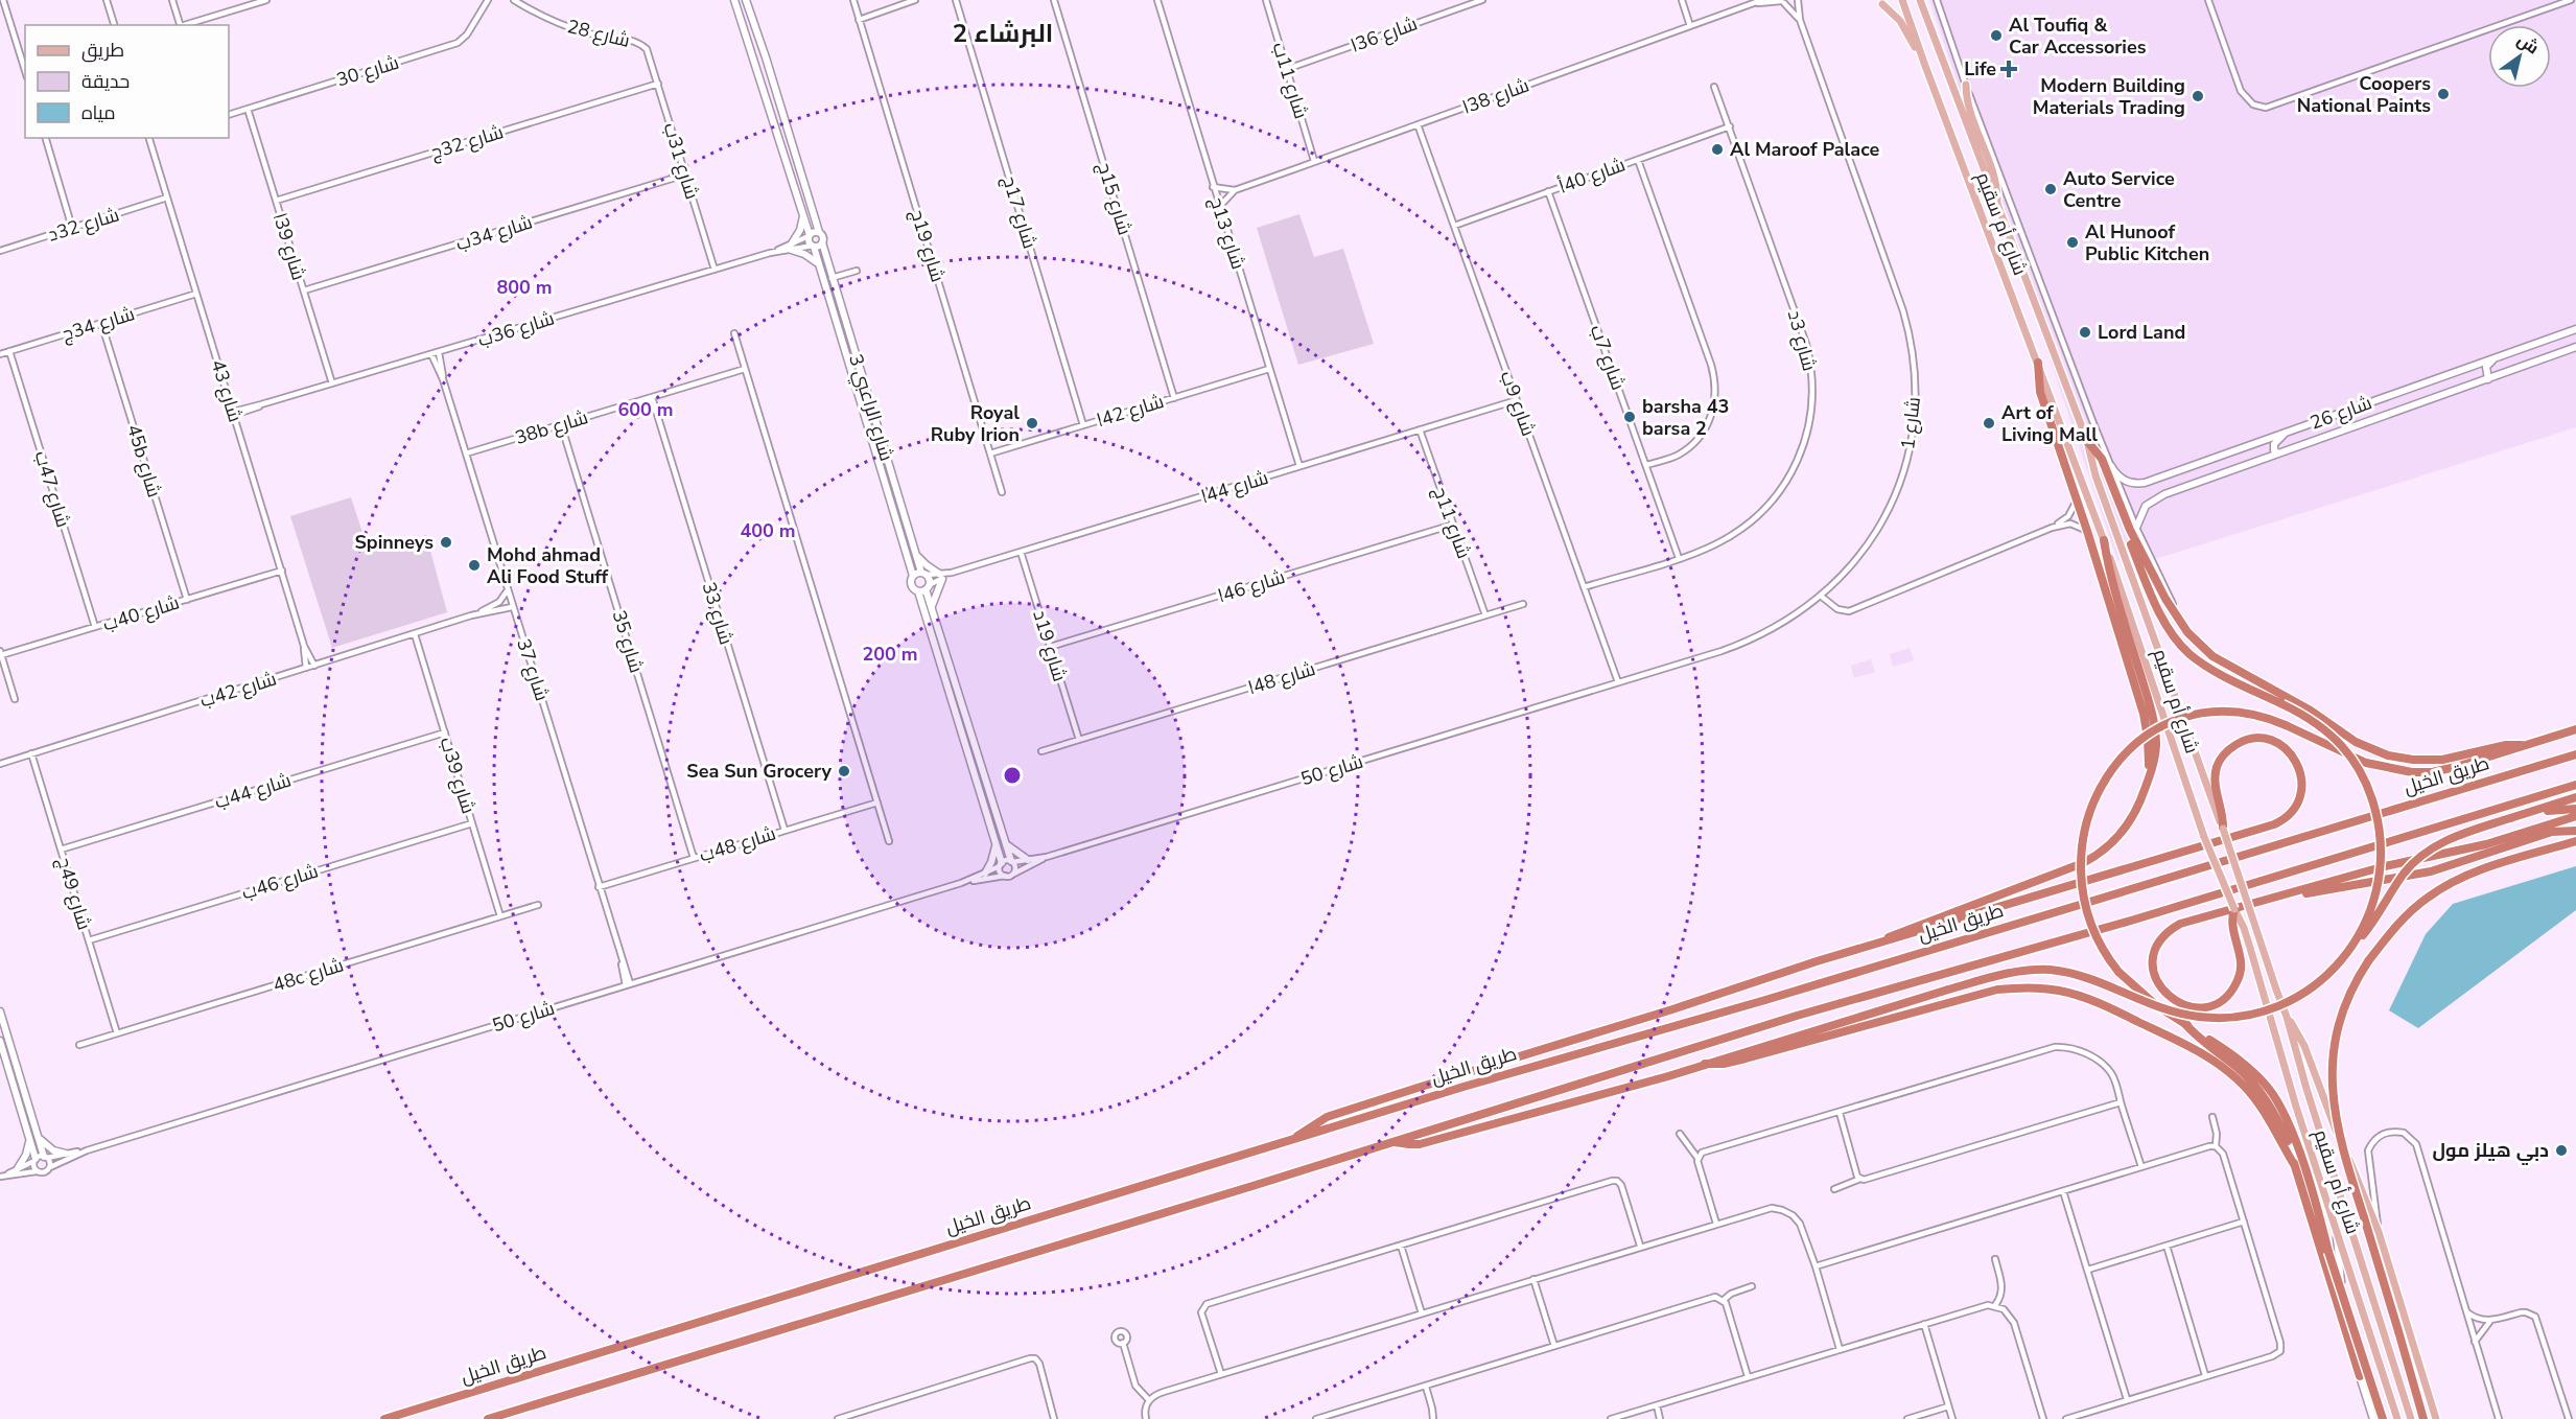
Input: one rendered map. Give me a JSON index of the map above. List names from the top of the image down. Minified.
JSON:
{"streets":{"highway":["طريق الخيل"],"main road":["شارع أم سقيم"],"street":["شارع 28","شارع 36ا","شارع 30","شارع 11ب","شارع 38ا","شارع 32ج","شارع 31ب","شارع 40أ","شارع 15ج","شارع 17ج","شارع 32د","شارع 34ب","شارع 13ج","شارع 19ج","شارع 39ا","شارع 34ج","شارع 36ب","شارع 3د","شارع 7ب","شارع 43","شارع 9ب","شارع الراعبي 3","شارع 42ا","شارع 26","شارع 1","38b شارع","45b شارع","شارع 44ا","شارع 47ب","شارع 11ج","شارع 46ا","شارع 40ب","شارع 33","شارع 35","شارع 19د","شارع 37","شارع 48ا","شارع 42ب","شارع 50","شارع 39ب","شارع 44ب","شارع 48ب","شارع 46ب","شارع 49ج","48c شارع"]},"crossings":[["شارع 28","شارع 31ب"],["شارع 36ا","شارع 11ب"],["شارع 30","شارع 39ا"],["شارع 11ب","شارع 38ا"],["شارع 38ا","شارع 13ج"],["شارع 38ا","شارع 9ب"],["شارع 38ا","شارع 1"],["شارع 32ج","شارع 31ب"],["شارع 32ج","شارع 39ا"],["شارع 31ب","شارع 34ب"],["شارع 31ب","شارع 36ب"],["شارع 40أ","شارع 3د"],["شارع 40أ","شارع 7ب"],["شارع 40أ","شارع 9ب"],["شارع 15ج","شارع 42ا"],["شارع 17ج","شارع 42ا"],["شارع 32د","شارع 43"],["شارع 34ب","شارع 39ا"],["شارع 13ج","شارع 42ا"],["شارع 13ج","شارع 44ا"],["شارع 19ج","شارع 42ا"],["شارع 39ا","شارع 36ب"],["شارع 34ج","شارع 43"],["شارع 34ج","45b شارع"],["شارع 34ج","شارع 47ب"],["شارع 36ب","شارع 43"],["شارع 36ب","شارع الراعبي 3"],["شارع 36ب","شارع 37"],["شارع 3د","شارع 7ب"],["شارع 3د","شارع 9ب"],["شارع 43","شارع 40ب"],["شارع 43","شارع 42ب"],["شارع 9ب","شارع 1"],["شارع 9ب","شارع 44ا"],["شارع 9ب","شارع 50"],["شارع الراعبي 3","شارع 44ا"],["شارع 1","شارع 50"],["38b شارع","شارع 33"],["38b شارع","شارع 35"],["38b شارع","شارع 37"],["45b شارع","شارع 40ب"],["شارع 44ا","شارع 11ج"],["شارع 44ا","شارع 19د"],["شارع 47ب","شارع 40ب"],["شارع 11ج","شارع 46ا"],["شارع 11ج","شارع 48ا"],["شارع 46ا","شارع 19د"],["شارع 33","شارع 48ب"],["شارع 35","شارع 48ب"],["شارع 19د","شارع 48ا"],["شارع 37","شارع 42ب"],["شارع 37","شارع 50"],["شارع 37","شارع 48ب"],["شارع 42ب","شارع 39ب"],["شارع 42ب","شارع 49ج"],["شارع 39ب","شارع 44ب"],["شارع 39ب","شارع 46ب"],["شارع 39ب","48c شارع"],["شارع 44ب","شارع 49ج"],["شارع 46ب","شارع 49ج"],["شارع 49ج","48c شارع"]],"districts":["البرشاء 2"],"places":{"other":["Al Toufiq & Car Accessories","Coopers National Paints","Modern Building Materials Trading","Al Maroof Palace","Auto Service Centre","Al Hunoof Public Kitchen","Lord Land","barsha 43 barsa 2","Royal Ruby Irion","Art of Living Mall","Spinneys","Mohd ahmad Ali Food Stuff","Sea Sun Grocery","دبي هيلز مول"],"health":["Life"]},"legend":["طريق","حديقة","مياه"],"north":"top right","rings":["800 m","600 m","400 m","200 m"]}
